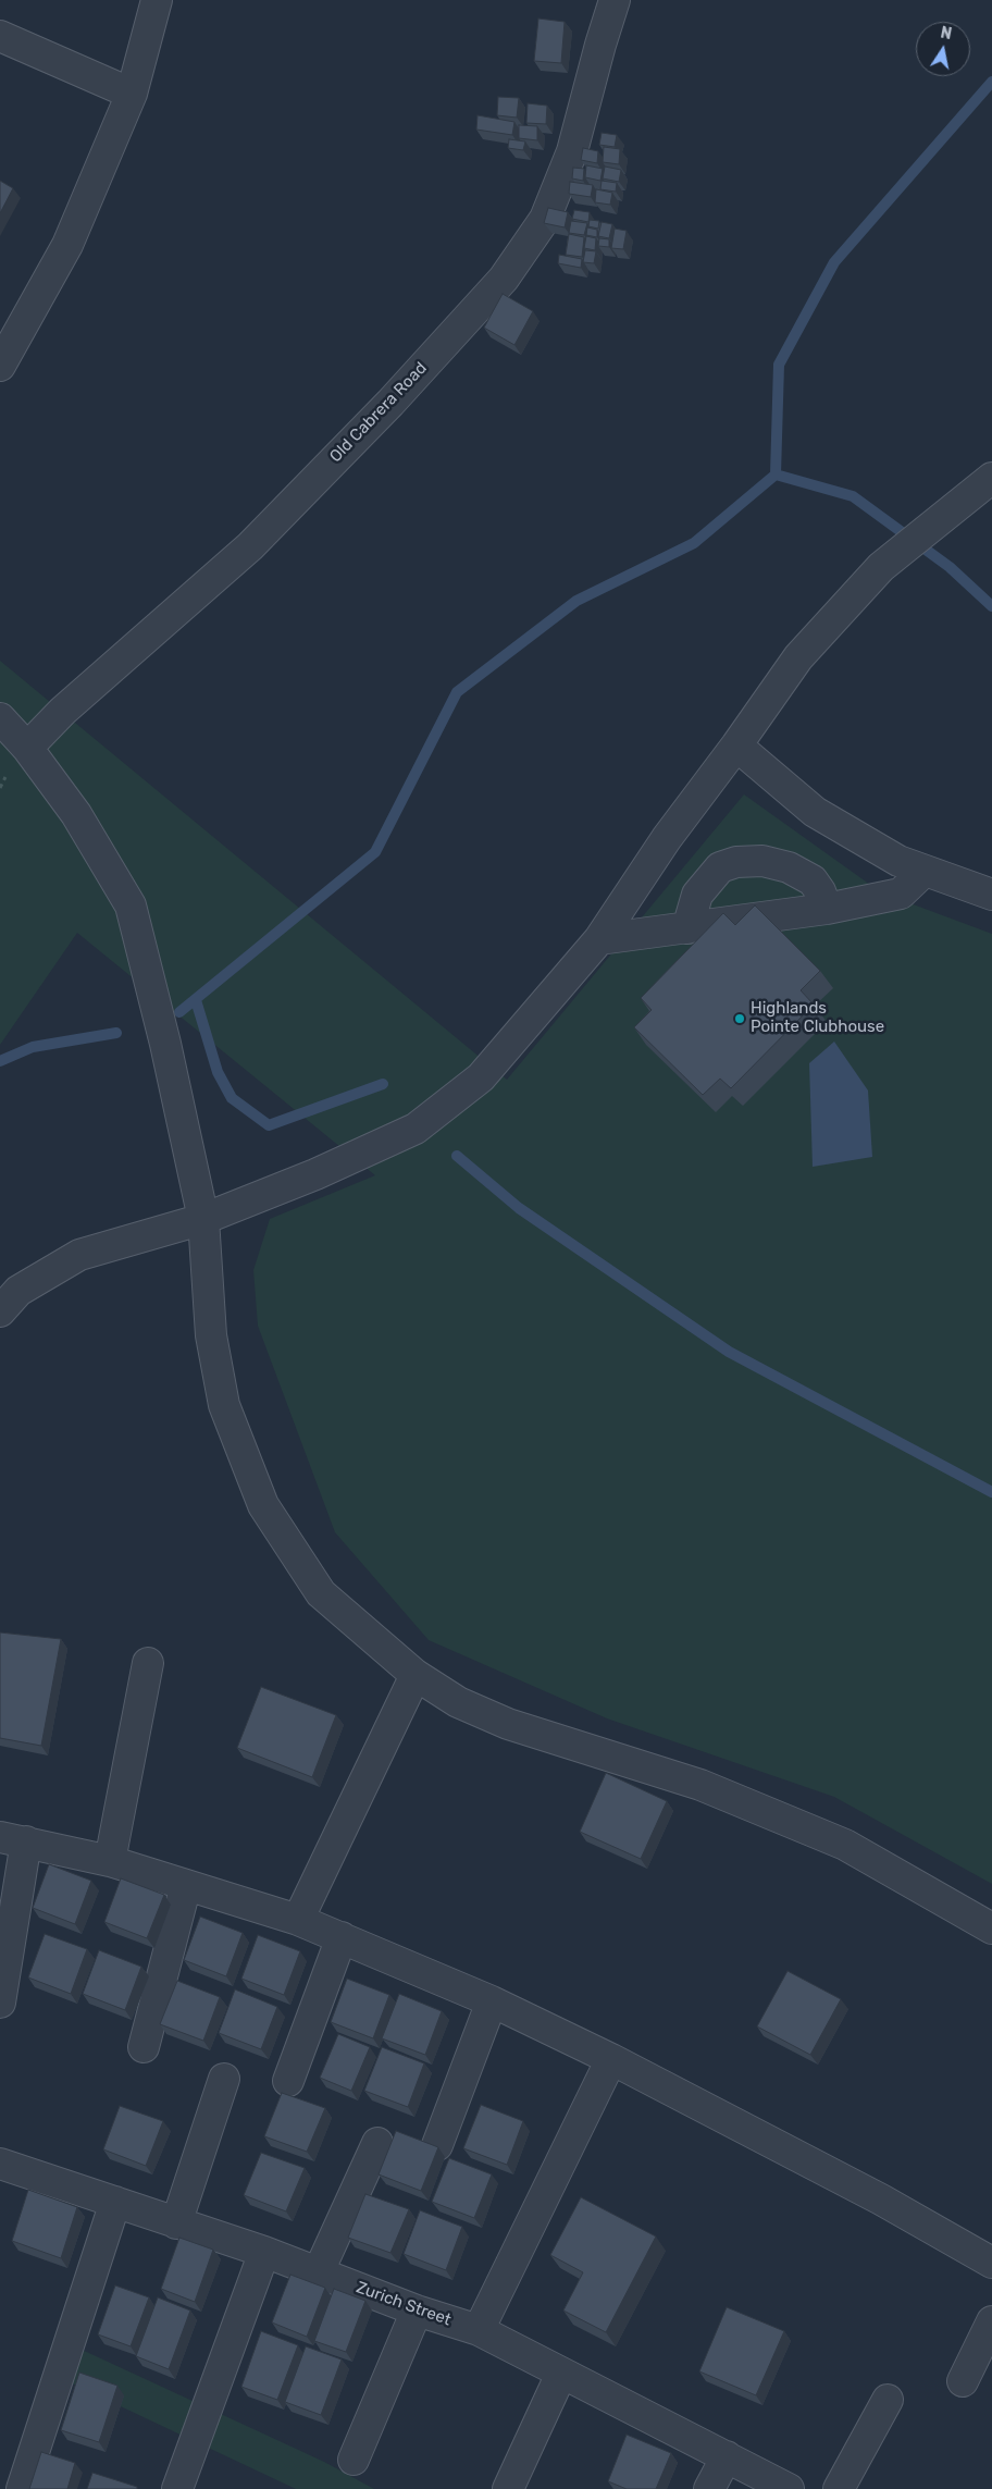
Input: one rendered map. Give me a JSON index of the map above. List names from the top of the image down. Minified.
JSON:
{"streets":{"street":["Old Cabrera Road","Zurich Street"]},"places":["Highlands Pointe Clubhouse"],"north":"top"}
